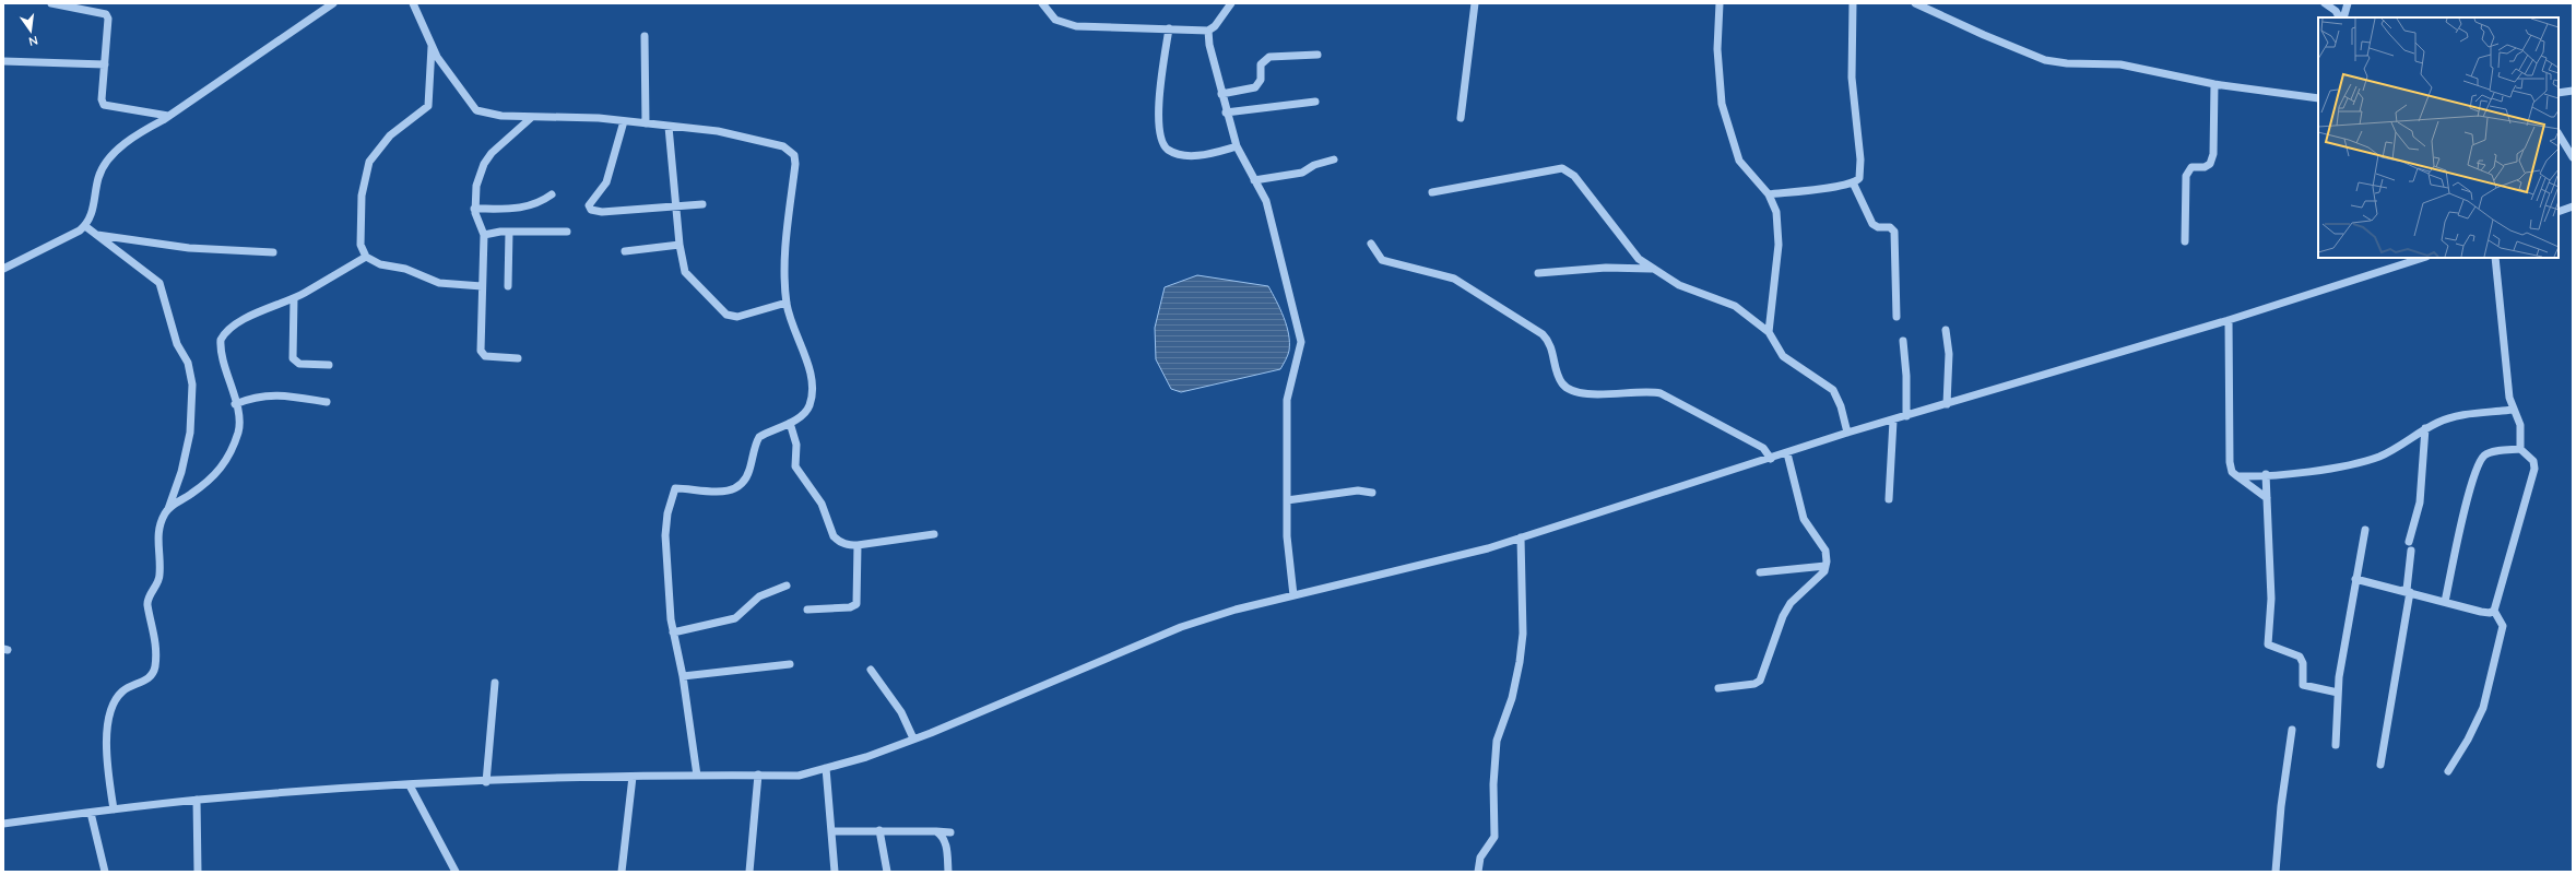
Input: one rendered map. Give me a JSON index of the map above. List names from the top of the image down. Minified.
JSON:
{"north":"bottom"}
